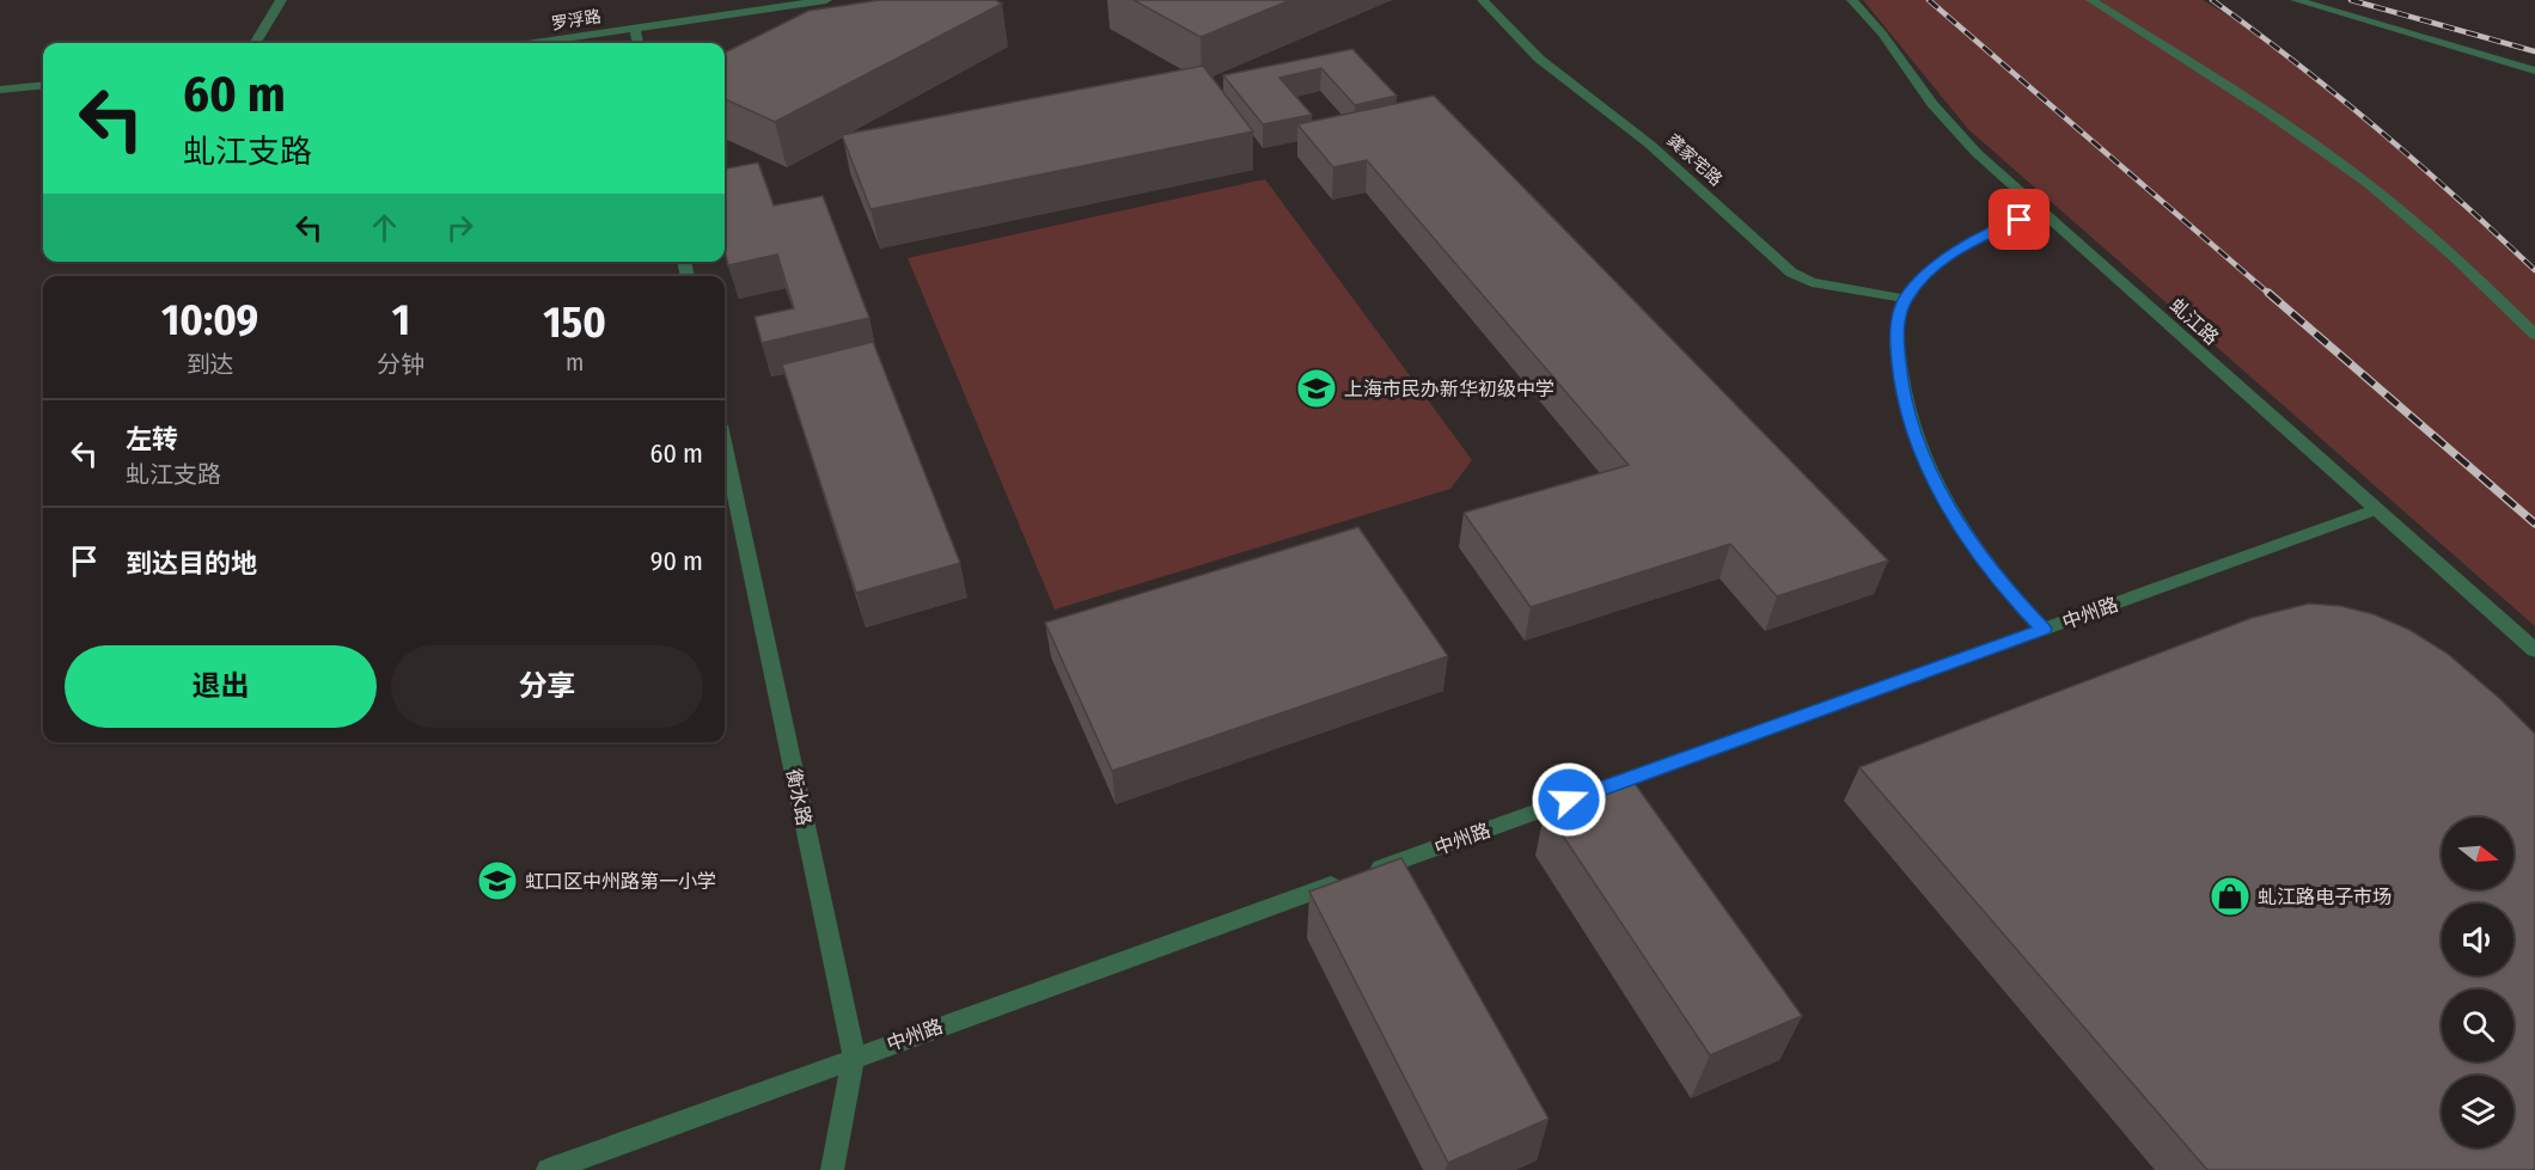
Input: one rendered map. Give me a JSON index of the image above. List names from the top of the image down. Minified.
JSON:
{"streets":{"street":["罗浮路","龚家宅路","虬江路","中州路","衡水路"]},"crossings":[["虬江路","中州路"],["中州路","衡水路"]],"places":{"school or university":["上海市民办新华初级中学","虹口区中州路第一小学"],"shop":["虬江路电子市场"]},"north":"right","page":{"turn":["60 m","虬江支路"],"eta":["10:09","到达","1","分钟","150","m"],"list":[{"name":"左转","note":"虬江支路","value":"60 m"},{"name":"到达目的地","value":"90 m"}],"buttons":["退出","分享"]}}
